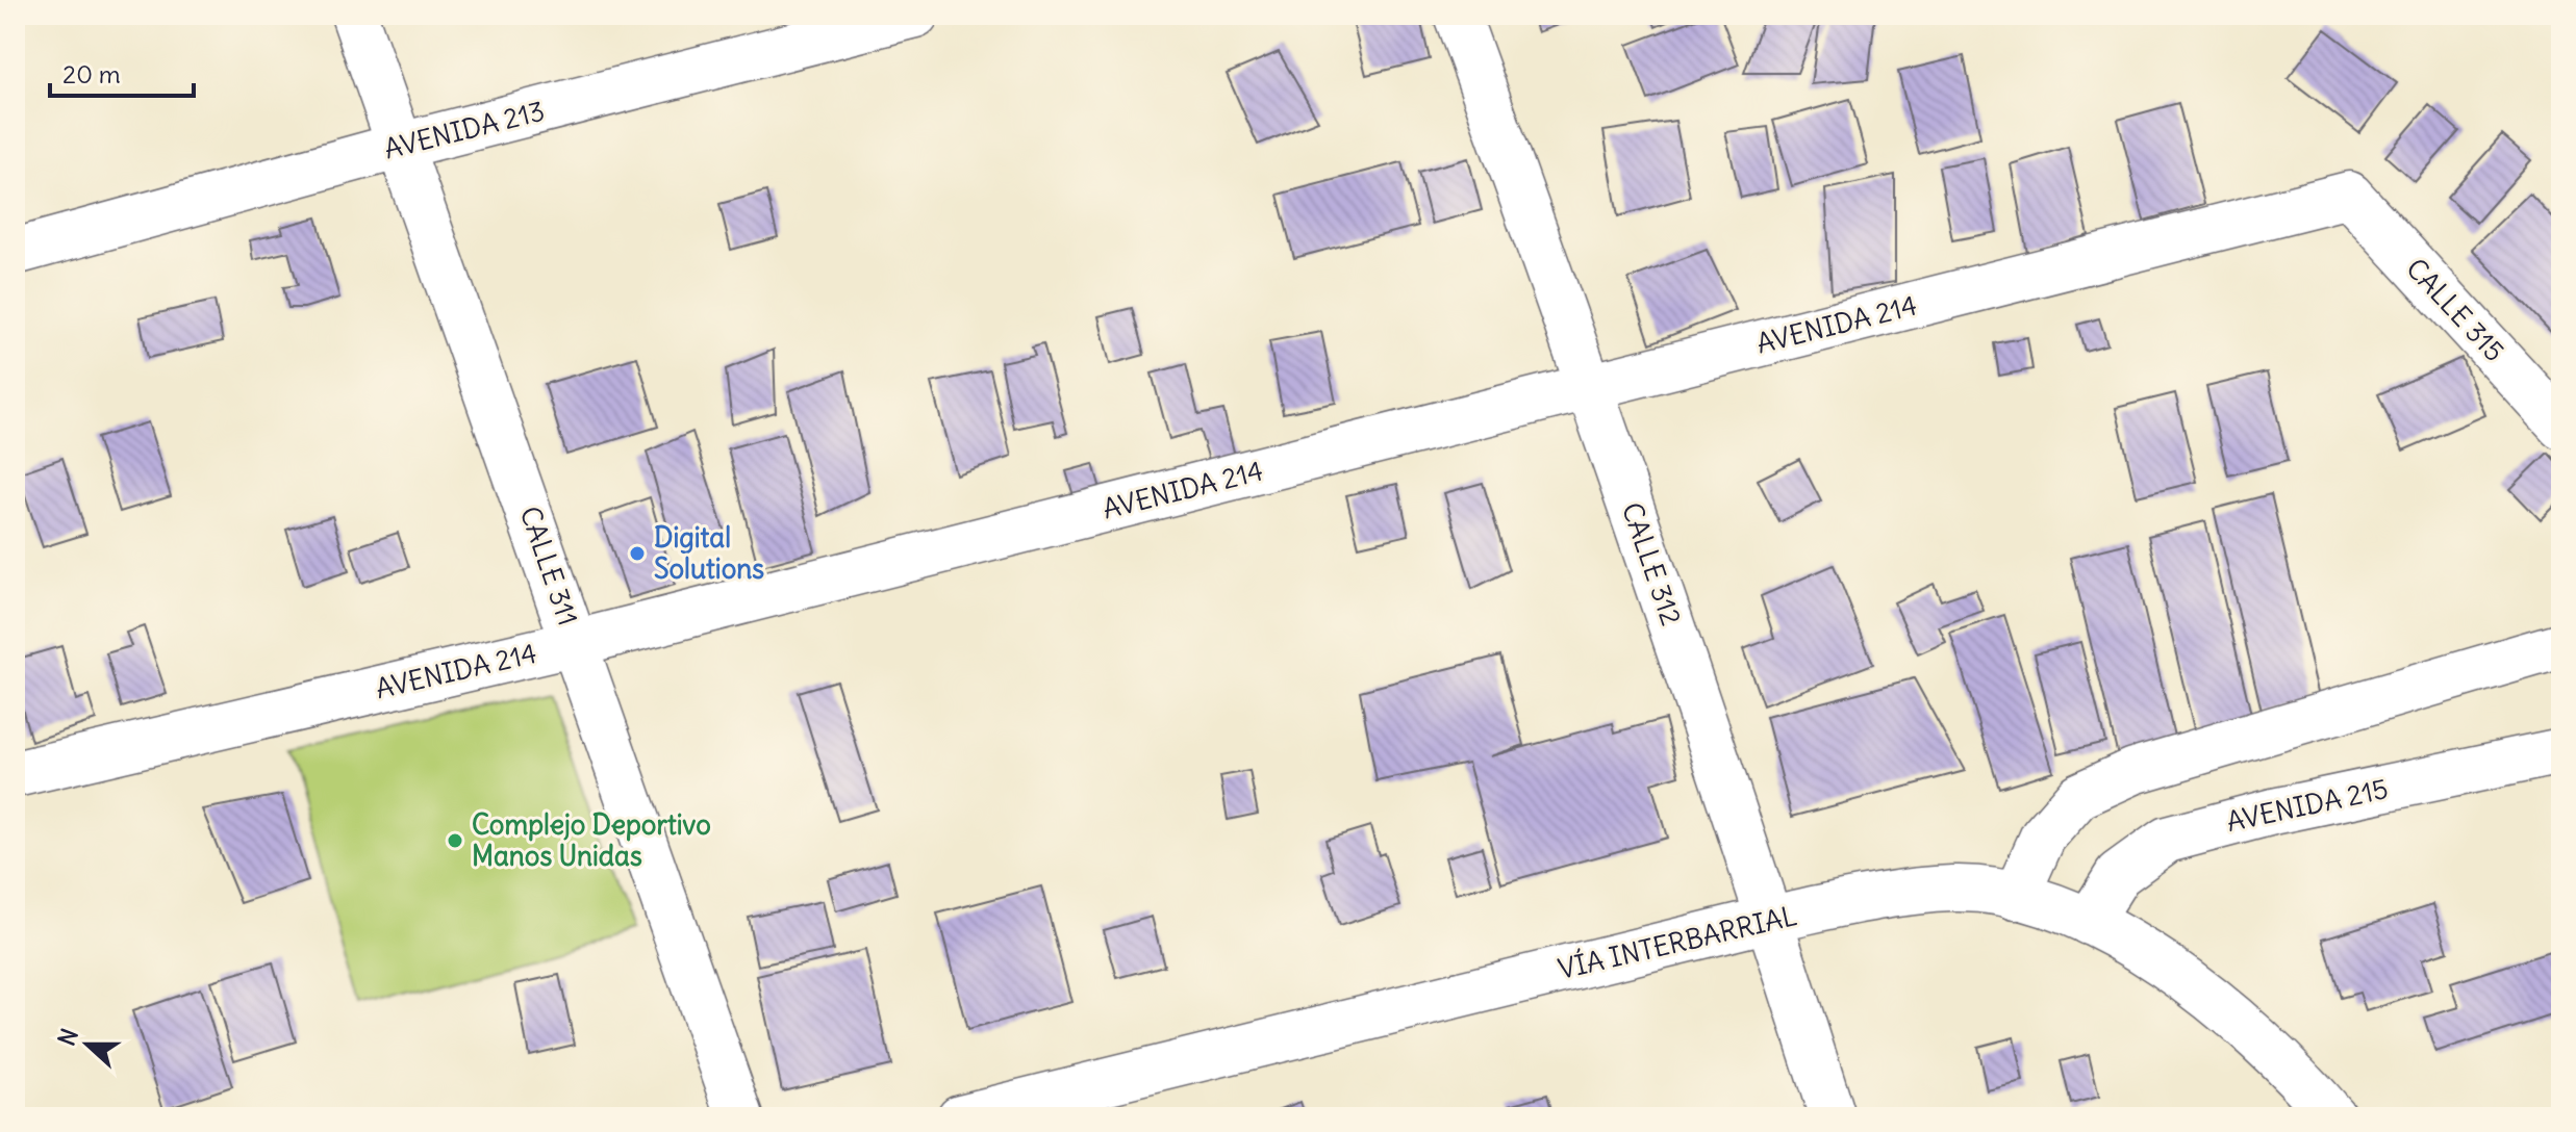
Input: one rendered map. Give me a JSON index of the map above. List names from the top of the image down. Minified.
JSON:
{"streets":{"street":["AVENIDA 213","CALLE 315","AVENIDA 214","CALLE 312","CALLE 311","AVENIDA 215","VÍA INTERBARRIAL"]},"crossings":[["AVENIDA 213","CALLE 311"],["CALLE 315","AVENIDA 214"],["AVENIDA 214","CALLE 312"],["AVENIDA 214","CALLE 311"],["CALLE 312","VÍA INTERBARRIAL"],["AVENIDA 215","VÍA INTERBARRIAL"]],"places":["Digital Solutions","Complejo Deportivo Manos Unidas"],"scale_bar":"20 m","north":"left"}
